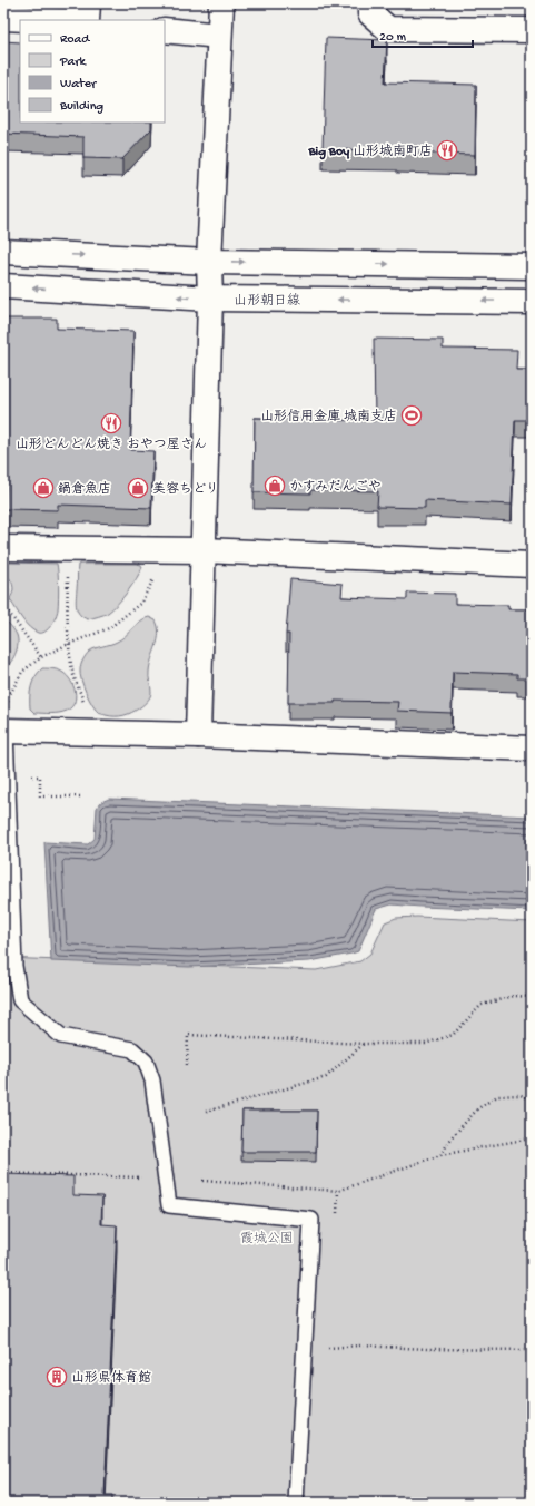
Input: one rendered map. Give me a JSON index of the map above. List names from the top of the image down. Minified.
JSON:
{"streets":{"street":["山形朝日線"]},"parks":["霞城公園"],"places":{"restaurant":["Big Boy 山形城南町店","山形どんどん焼き おやつ屋さん"],"sports":["山形信用金庫 城南支店"],"shop":["かすみだんごや","鍋倉魚店","美容ちどり"],"building":["山形県体育館"]},"legend":["Road","Park","Water","Building"],"scale_bar":"20 m"}
